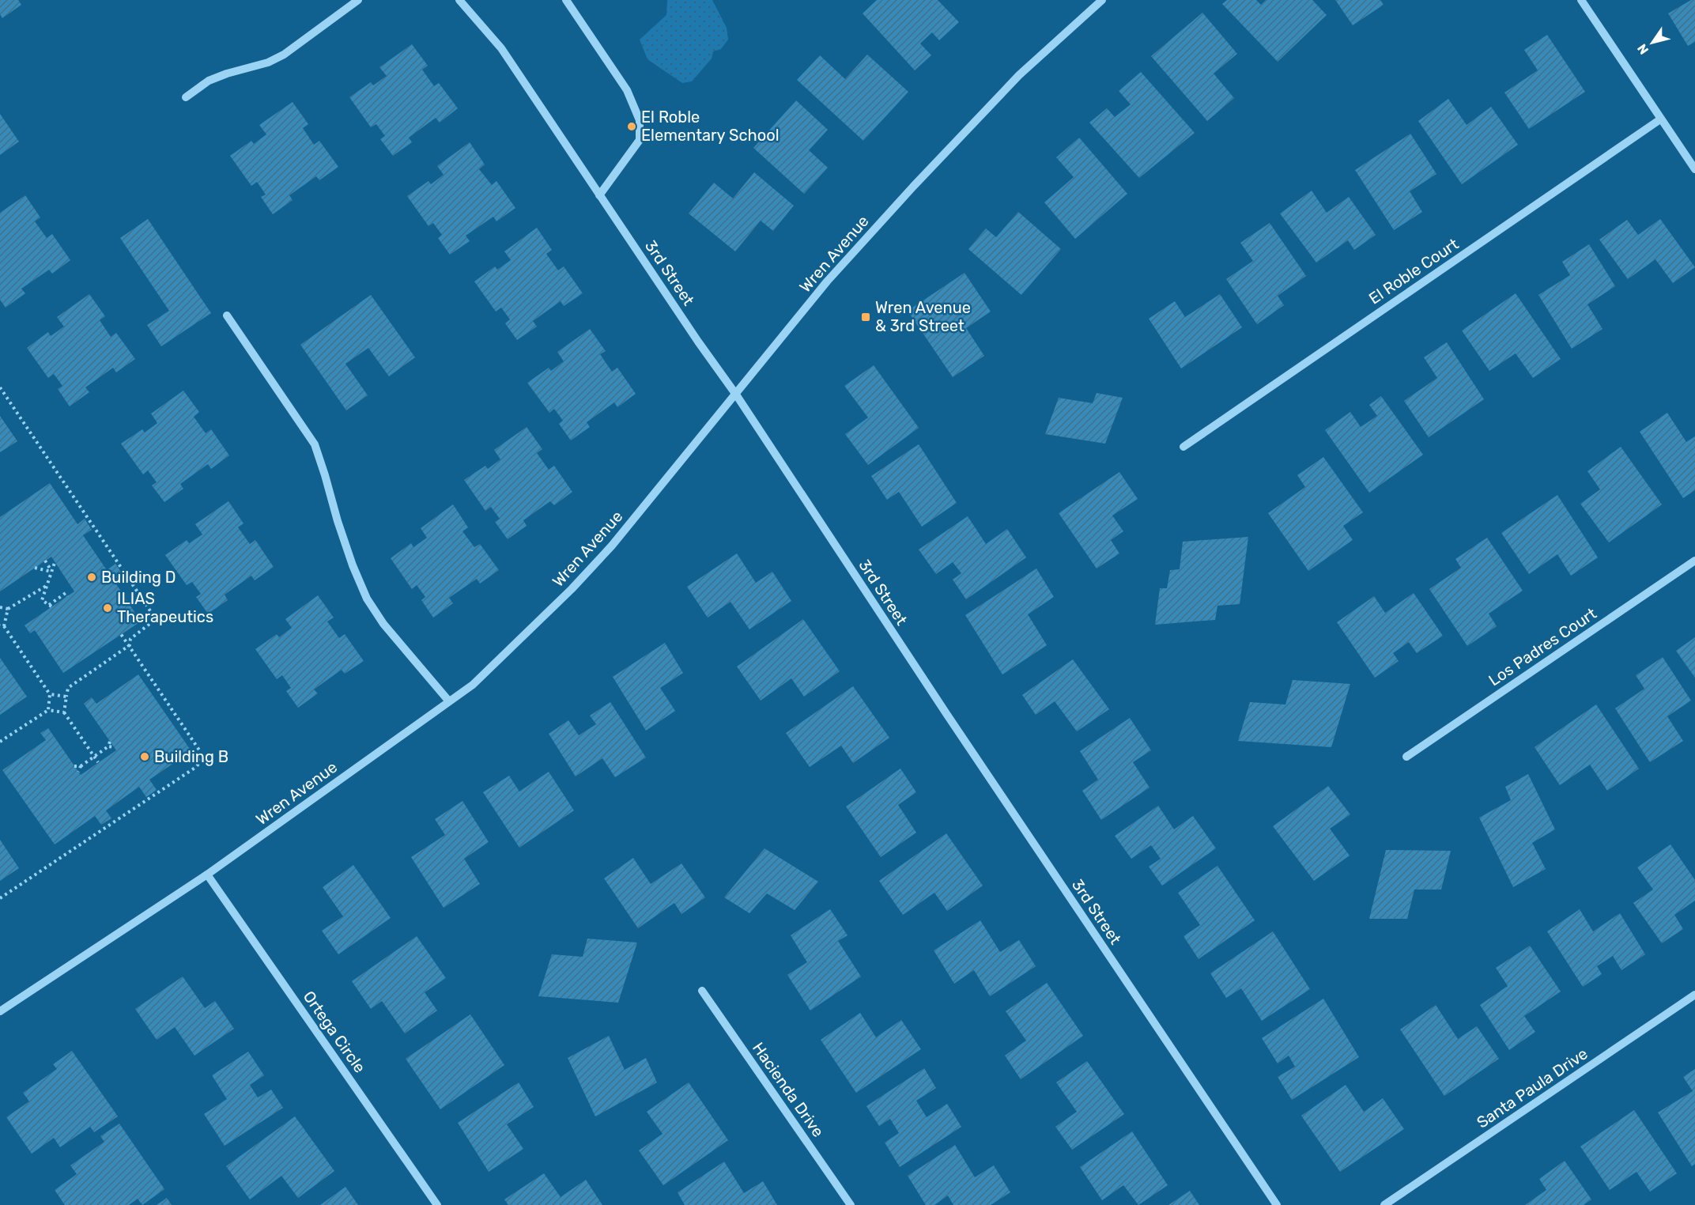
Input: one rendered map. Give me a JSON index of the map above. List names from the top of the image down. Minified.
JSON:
{"streets":{"street":["Wren Avenue","El Roble Court","3rd Street","Los Padres Court","Ortega Circle","Santa Paula Drive","Hacienda Drive"]},"crossings":[["Wren Avenue","3rd Street"],["Wren Avenue","Ortega Circle"]],"places":{"other":["El Roble Elementary School","Building D","ILIAS Therapeutics","Building B"],"transit":["Wren Avenue & 3rd Street"]},"north":"bottom left"}
